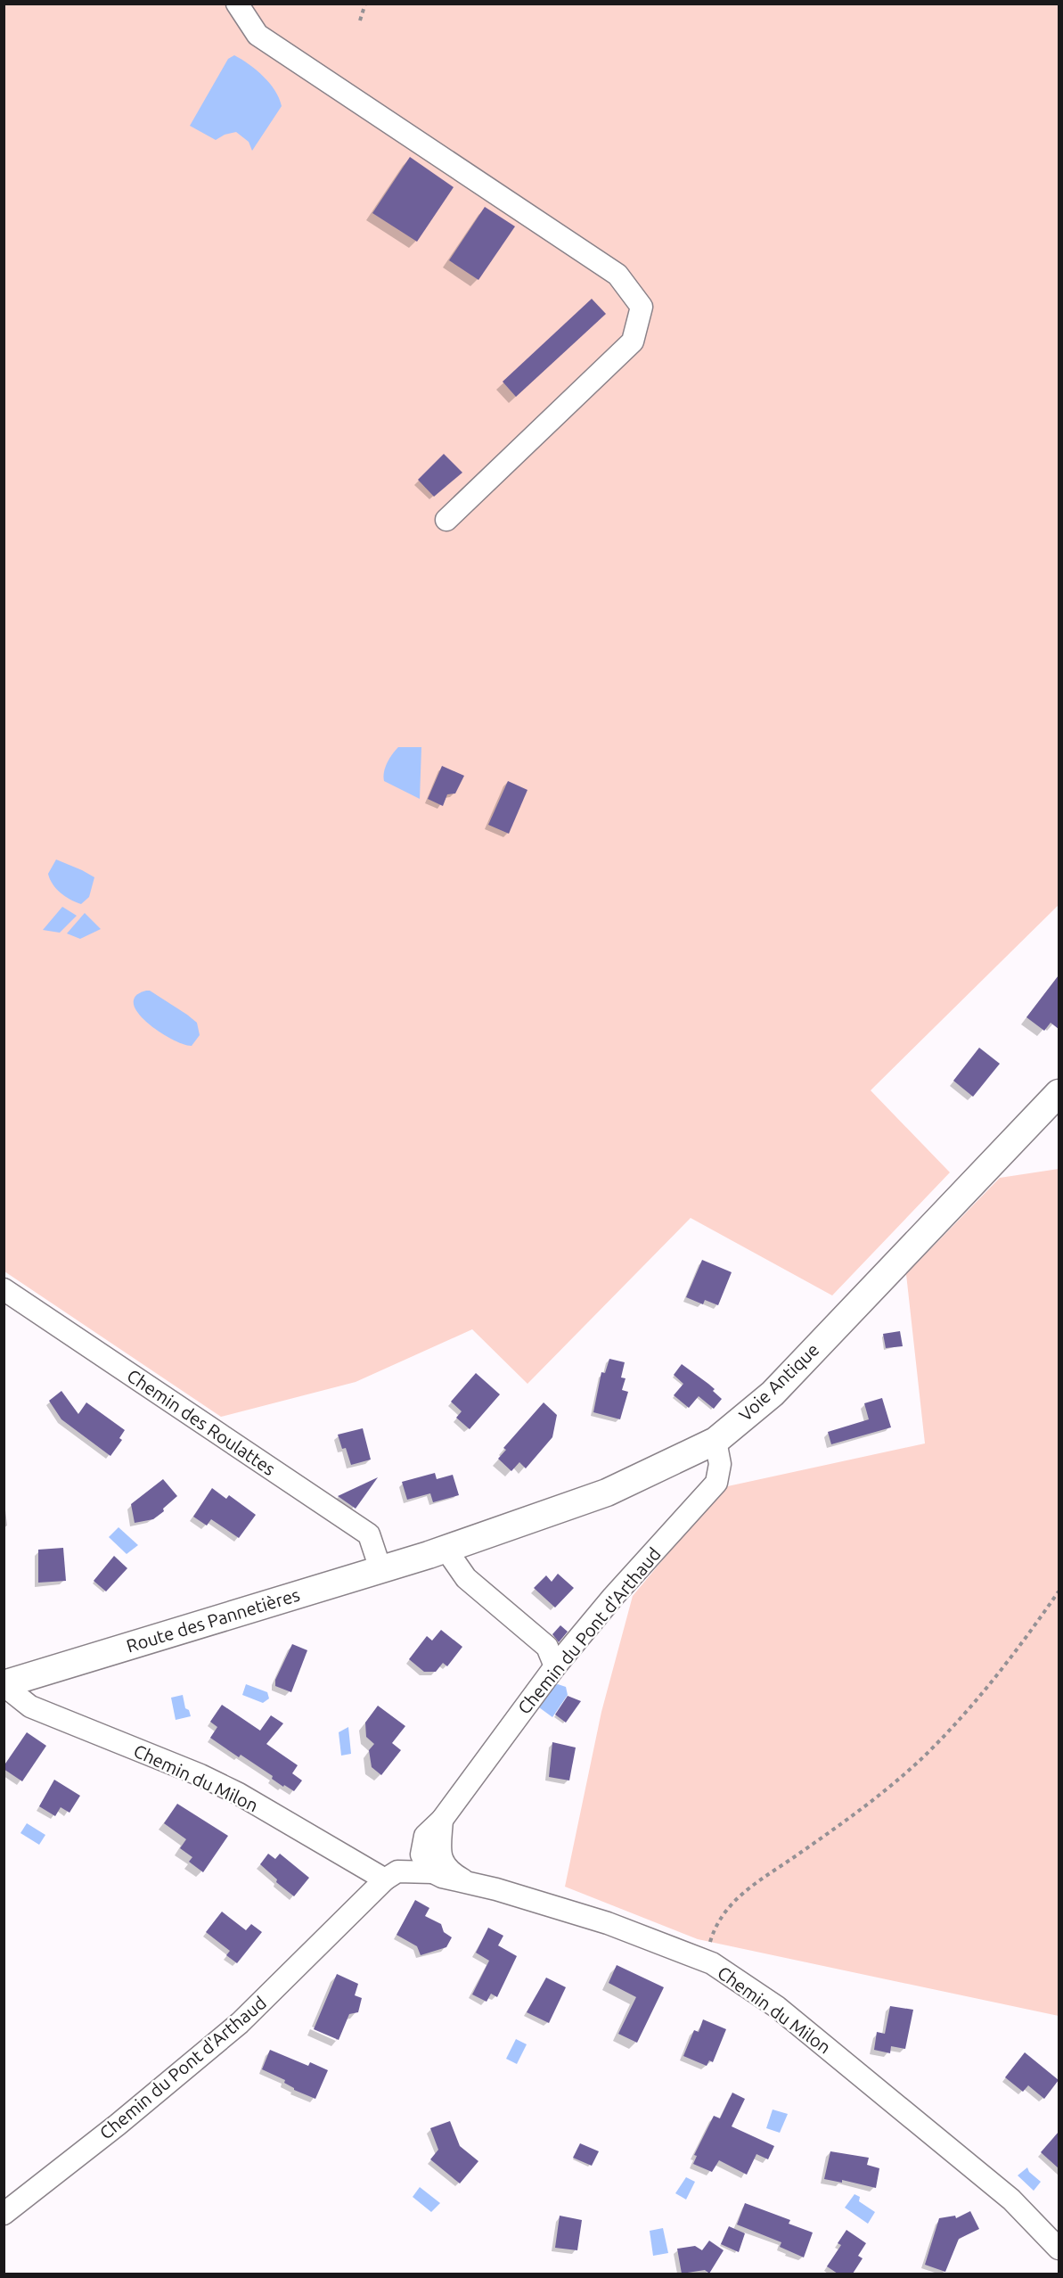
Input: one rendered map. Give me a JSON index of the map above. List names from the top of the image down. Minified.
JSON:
{"streets":{"street":["Voie Antique","Chemin des Roulattes","Route des Pannetières","Chemin du Pont d'Arthaud","Chemin du Milon"]},"crossings":[["Voie Antique","Route des Pannetières"],["Voie Antique","Chemin du Pont d'Arthaud"],["Chemin des Roulattes","Route des Pannetières"],["Route des Pannetières","Chemin du Milon"],["Chemin du Pont d'Arthaud","Chemin du Milon"]]}
